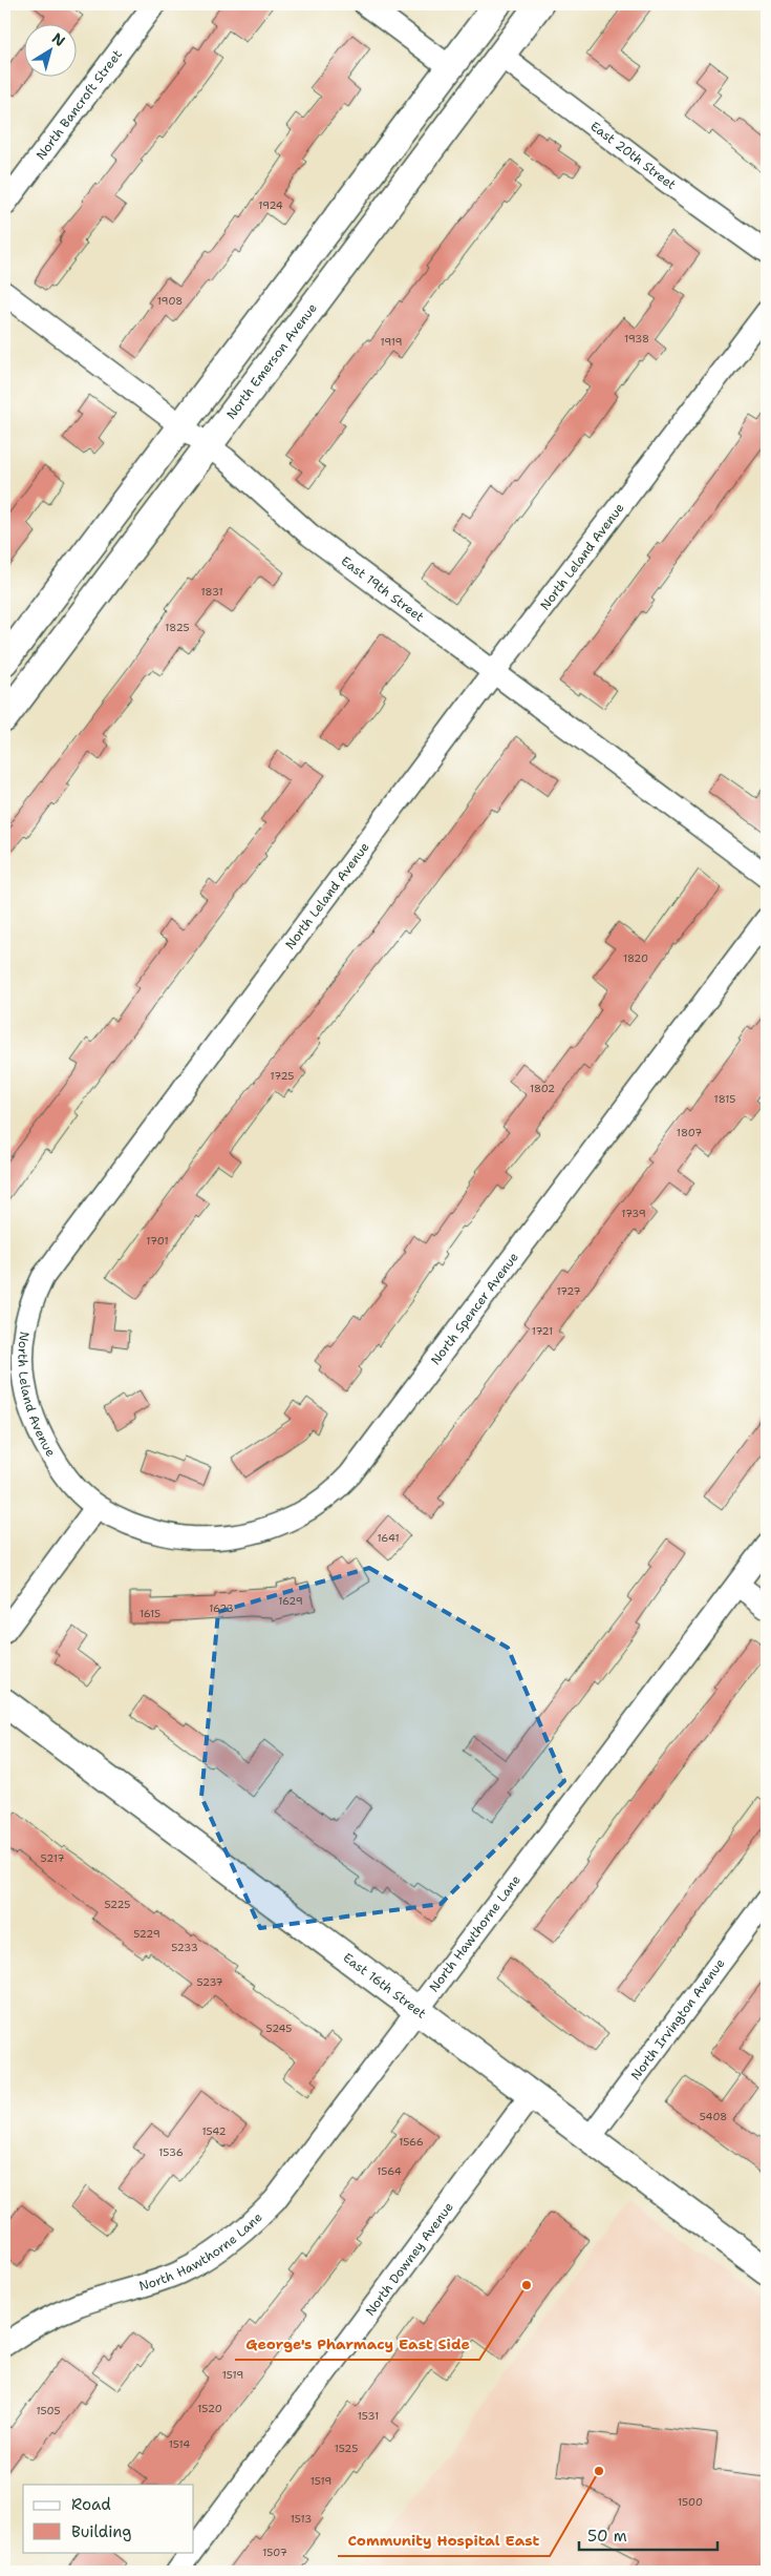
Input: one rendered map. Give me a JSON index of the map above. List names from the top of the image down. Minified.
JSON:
{"streets":{"main road":["North Emerson Avenue","East 16th Street"],"street":["North Bancroft Street","East 20th Street","North Leland Avenue","East 19th Street","North Spencer Avenue","North Hawthorne Lane","North Irvington Avenue","North Downey Avenue"]},"crossings":[["East 20th Street","North Emerson Avenue"],["North Emerson Avenue","East 19th Street"],["North Leland Avenue","East 19th Street"],["North Leland Avenue","North Spencer Avenue"],["North Hawthorne Lane","East 16th Street"],["East 16th Street","North Irvington Avenue"],["East 16th Street","North Downey Avenue"]],"places":["George's Pharmacy East Side","Community Hospital East"],"house_numbers":["1924","1908","1938","1919","1831","1825","1820","1725","1802","1815","1807","1739","1701","1727","1721","1641","1629","1623","1615","5217","5225","5229","5233","5237","5245","5408","1542","1566","1536","1564","1519","1520","1505","1531","1514","1525","1519","1500","1513","1507"],"legend":["Road","Building"],"scale_bar":"50 m","north":"top right"}
